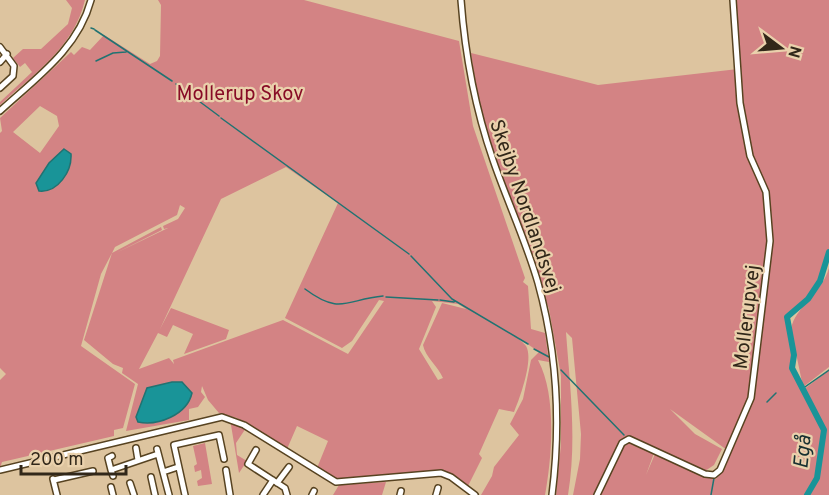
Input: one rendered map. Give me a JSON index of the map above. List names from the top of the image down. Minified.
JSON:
{"streets":{"street":["Skejby Nordlandsvej","Mollerupvej"]},"water":["Egå"],"parks":["Mollerup Skov"],"scale_bar":"200 m","north":"right"}
